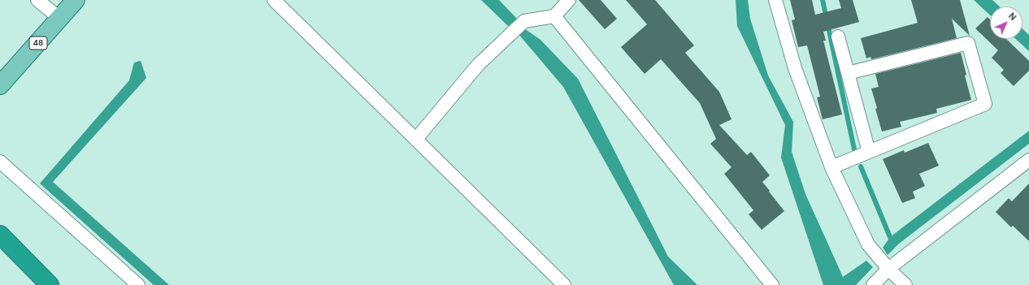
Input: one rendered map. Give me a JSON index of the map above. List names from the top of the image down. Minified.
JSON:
{"streets":{"main road":["48"]},"north":"top right"}
